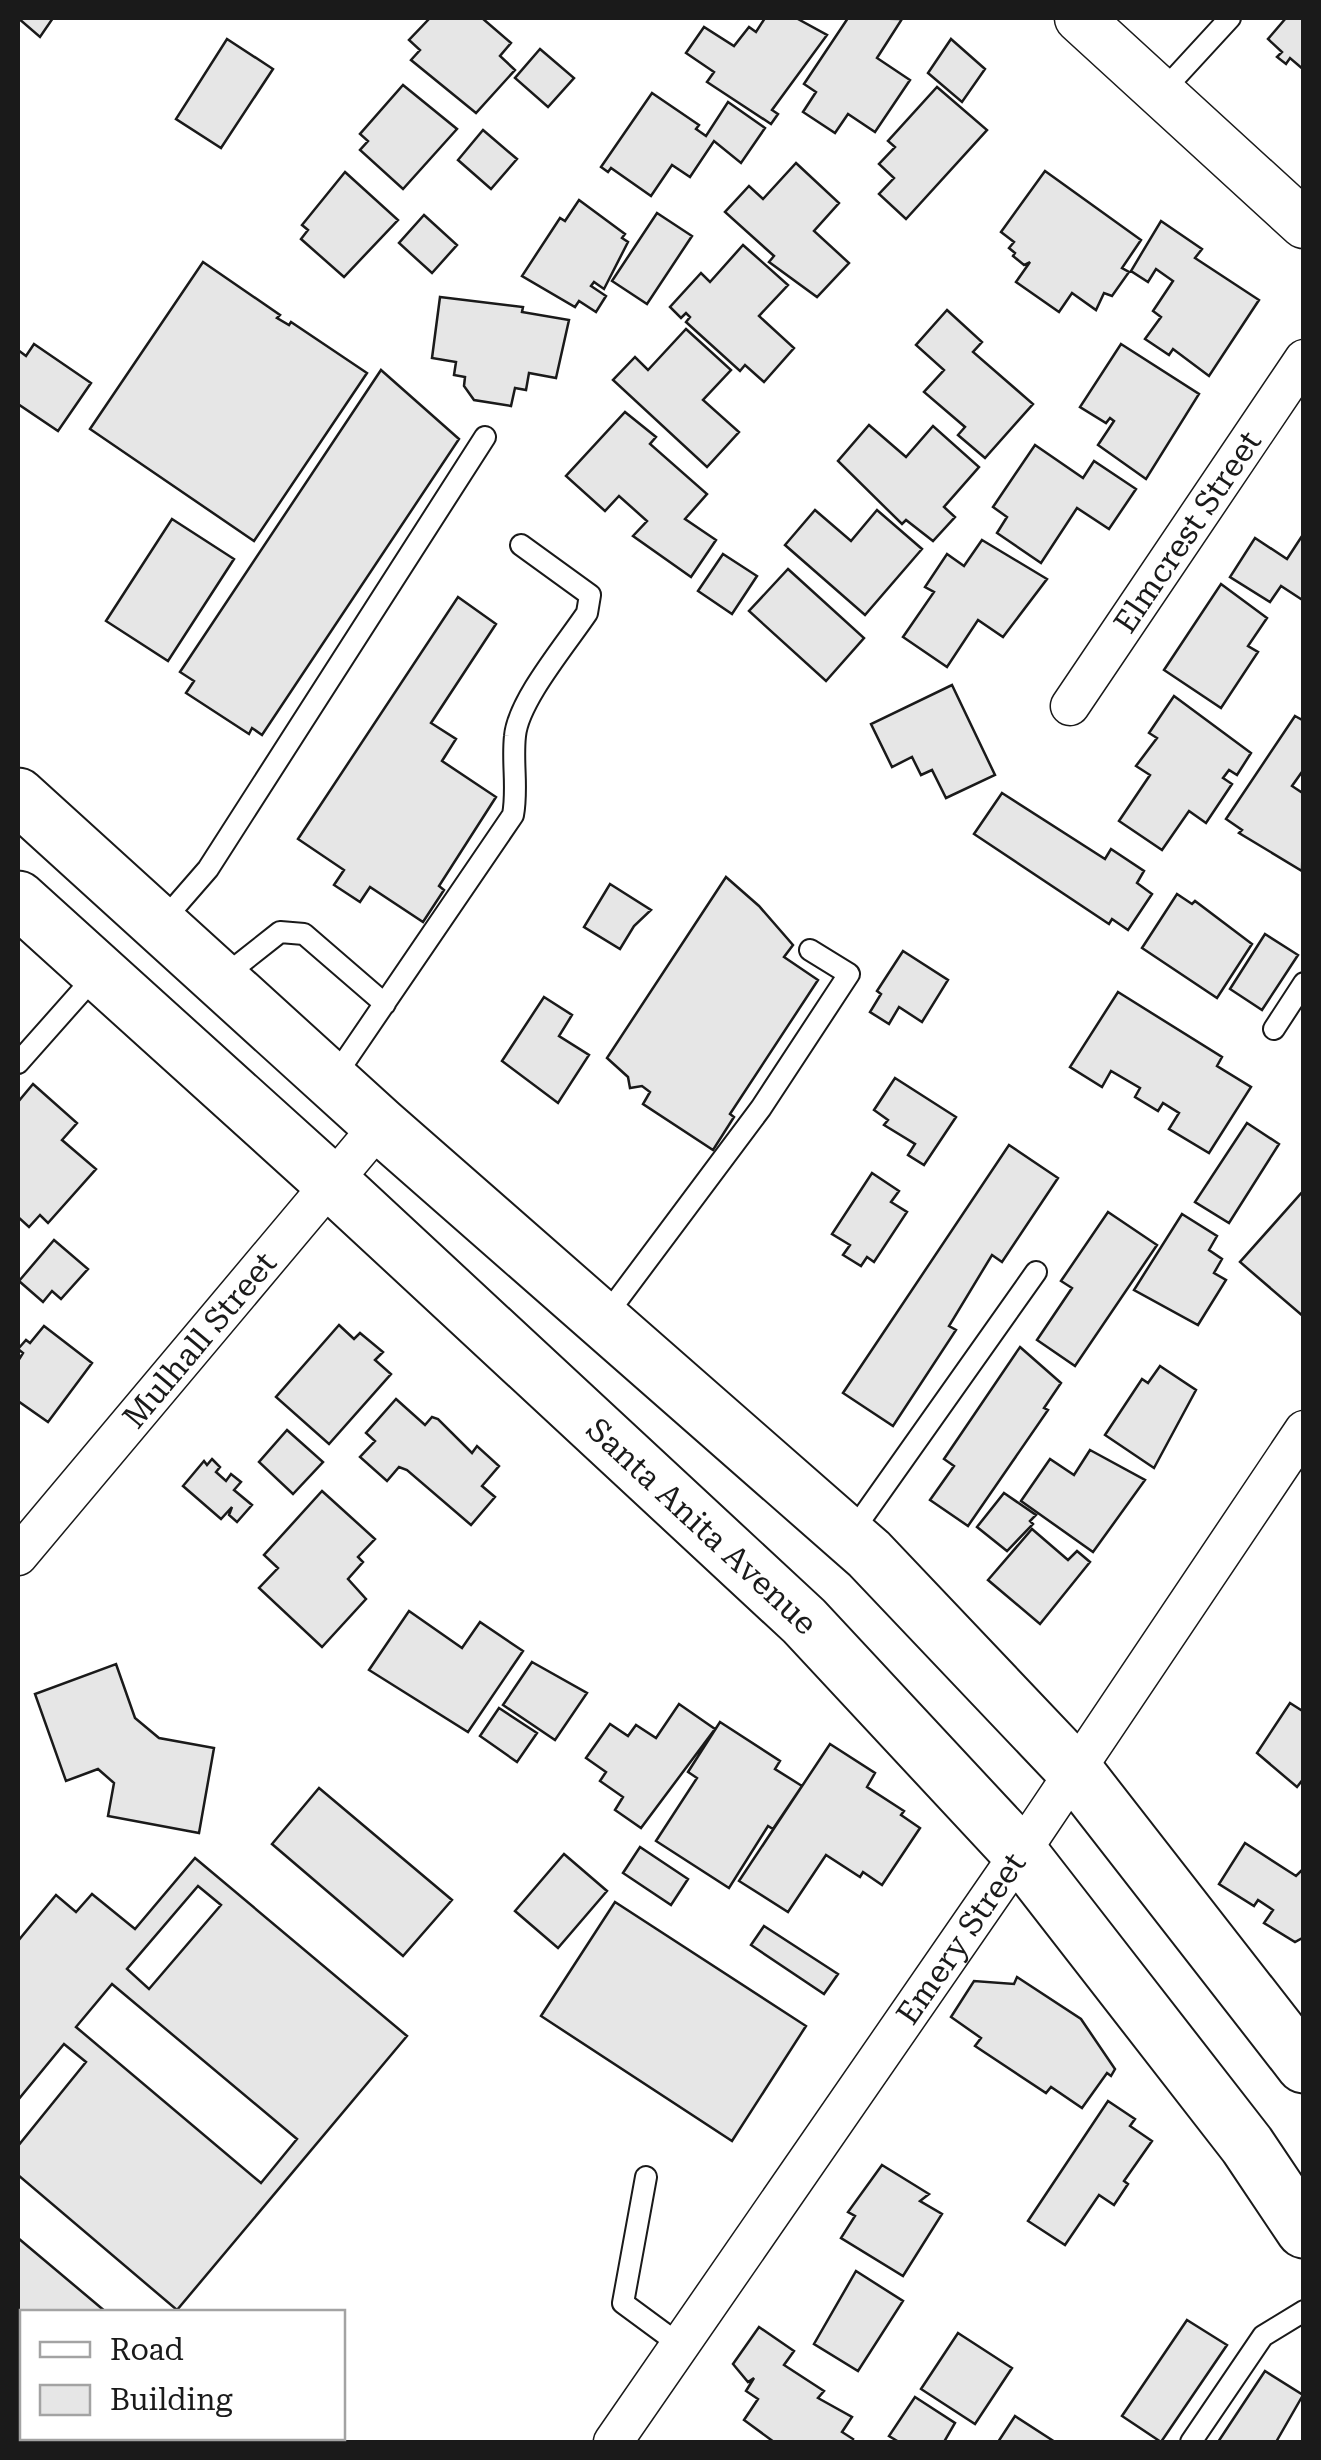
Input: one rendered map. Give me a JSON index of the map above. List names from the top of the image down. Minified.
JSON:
{"streets":{"main road":["Santa Anita Avenue"],"street":["Elmcrest Street","Mulhall Street","Emery Street"]},"crossings":[["Mulhall Street","Santa Anita Avenue"],["Santa Anita Avenue","Emery Street"]],"legend":["Road","Building"]}
